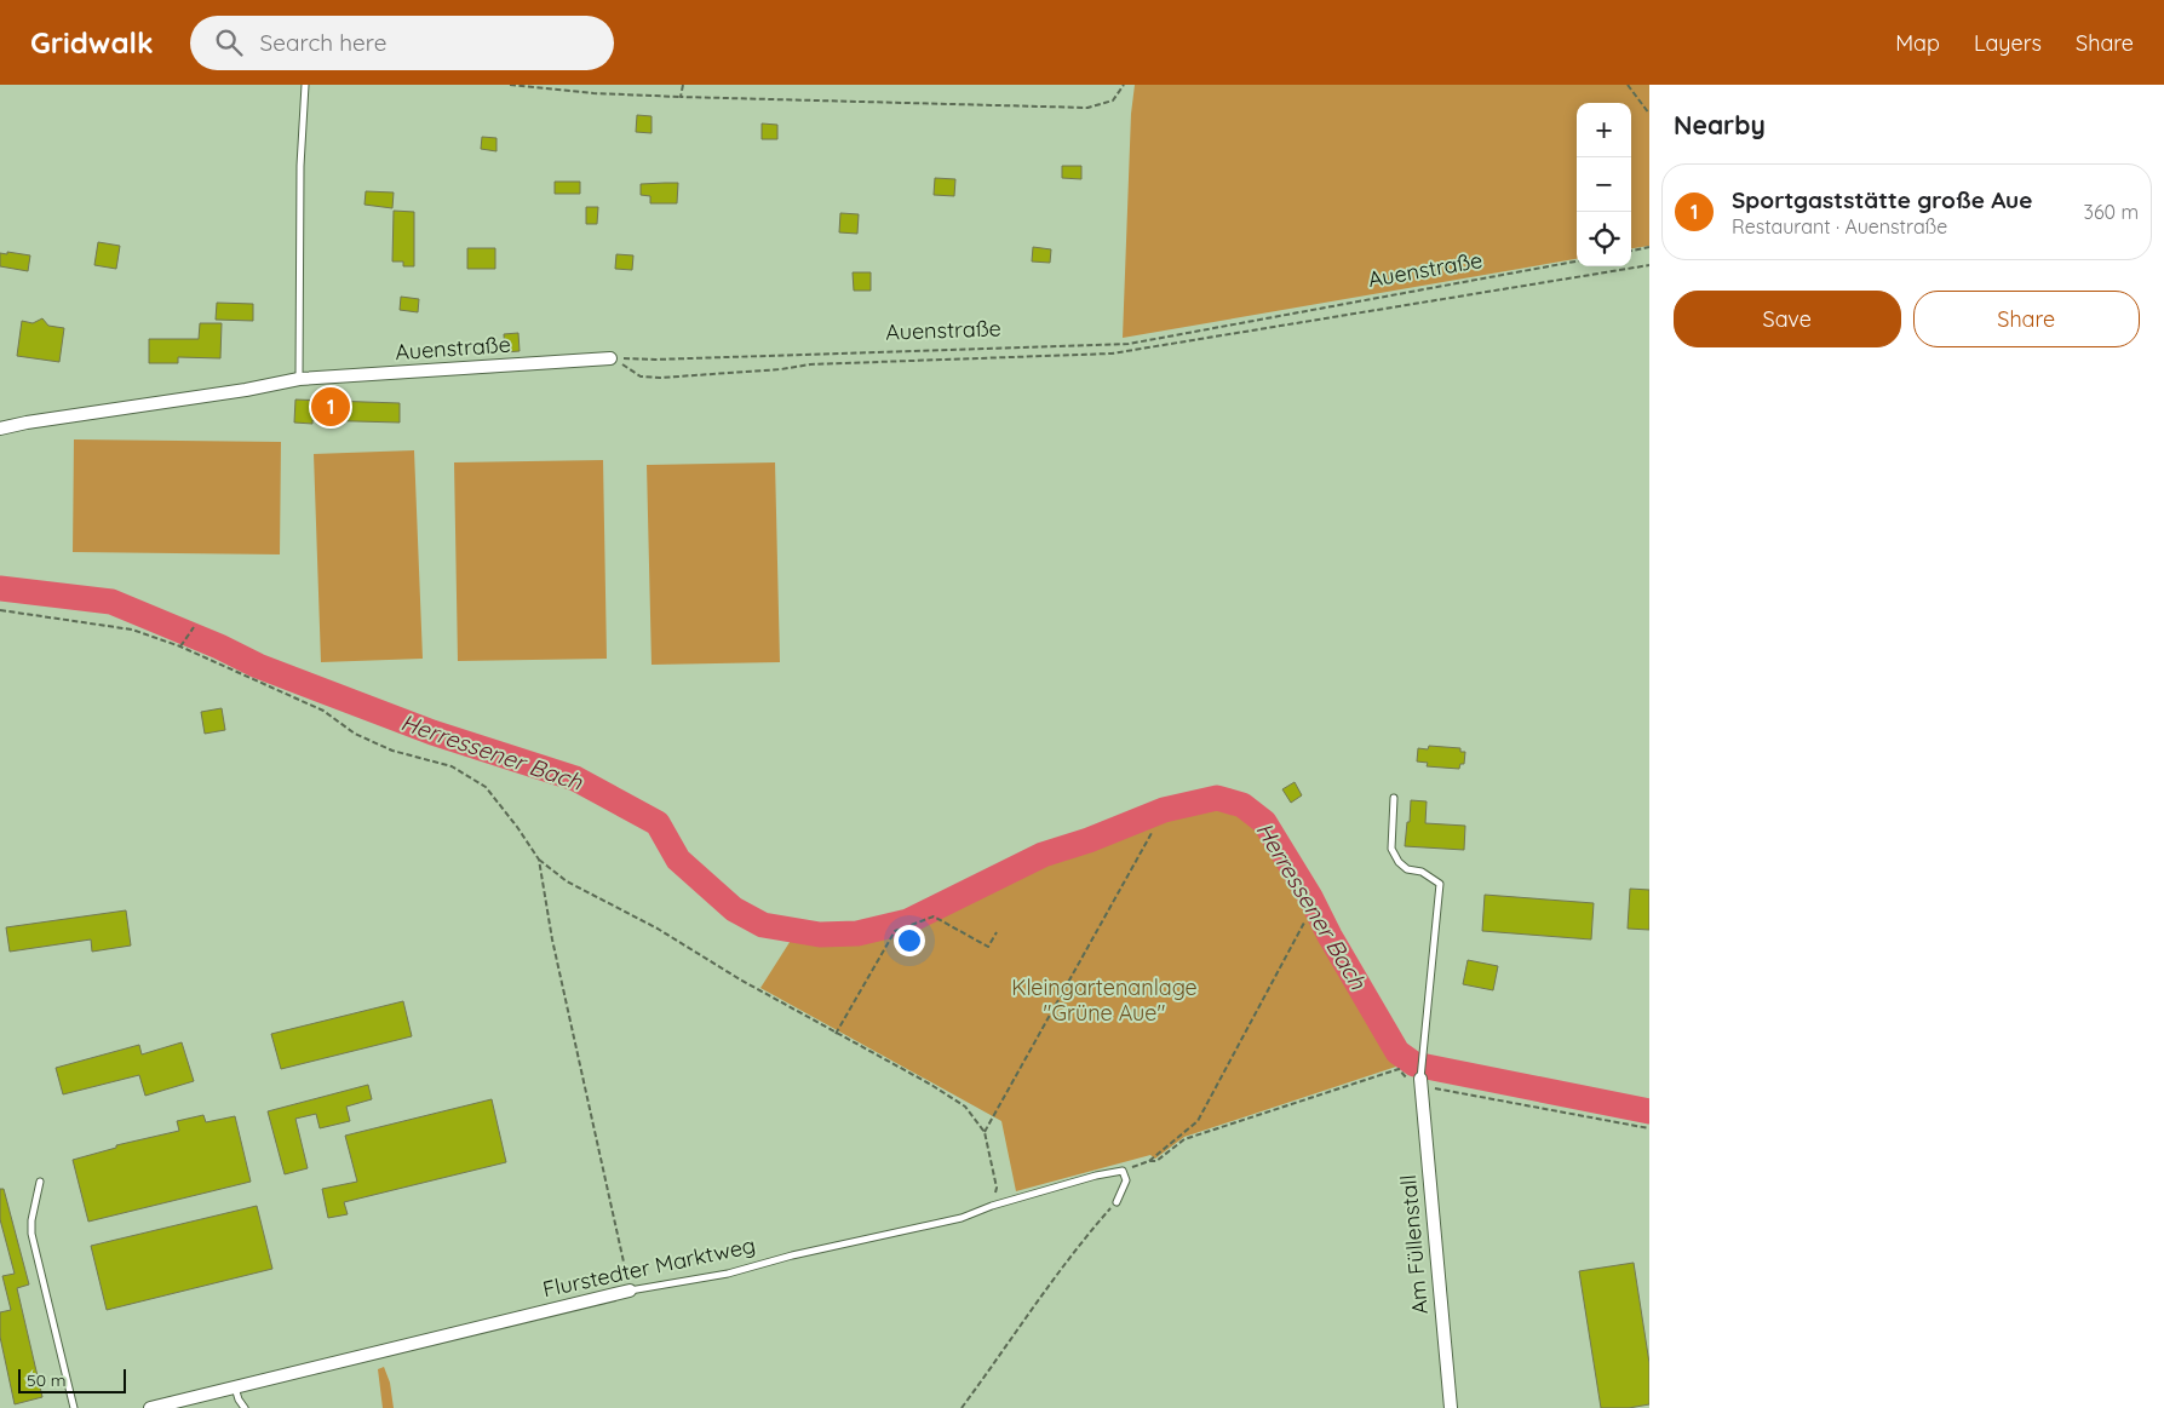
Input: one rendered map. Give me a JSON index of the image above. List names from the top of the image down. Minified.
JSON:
{"streets":{"street":["Auenstraße","Am Füllenstall","Flurstedter Marktweg"]},"water":["Herressener Bach"],"parks":["Kleingartenanlage \"Grüne Aue\""],"scale_bar":"50 m","page":{"header":"Gridwalk","search":"Search here","nav":["Map","Layers","Share"],"heading":"Nearby","map_buttons":["+","−"],"list":[{"mark":"1","name":"Sportgaststätte große Aue","note":"Restaurant · Auenstraße","value":"360 m"}],"buttons":["Save","Share"],"pins":"1","scale":"50 m"}}
